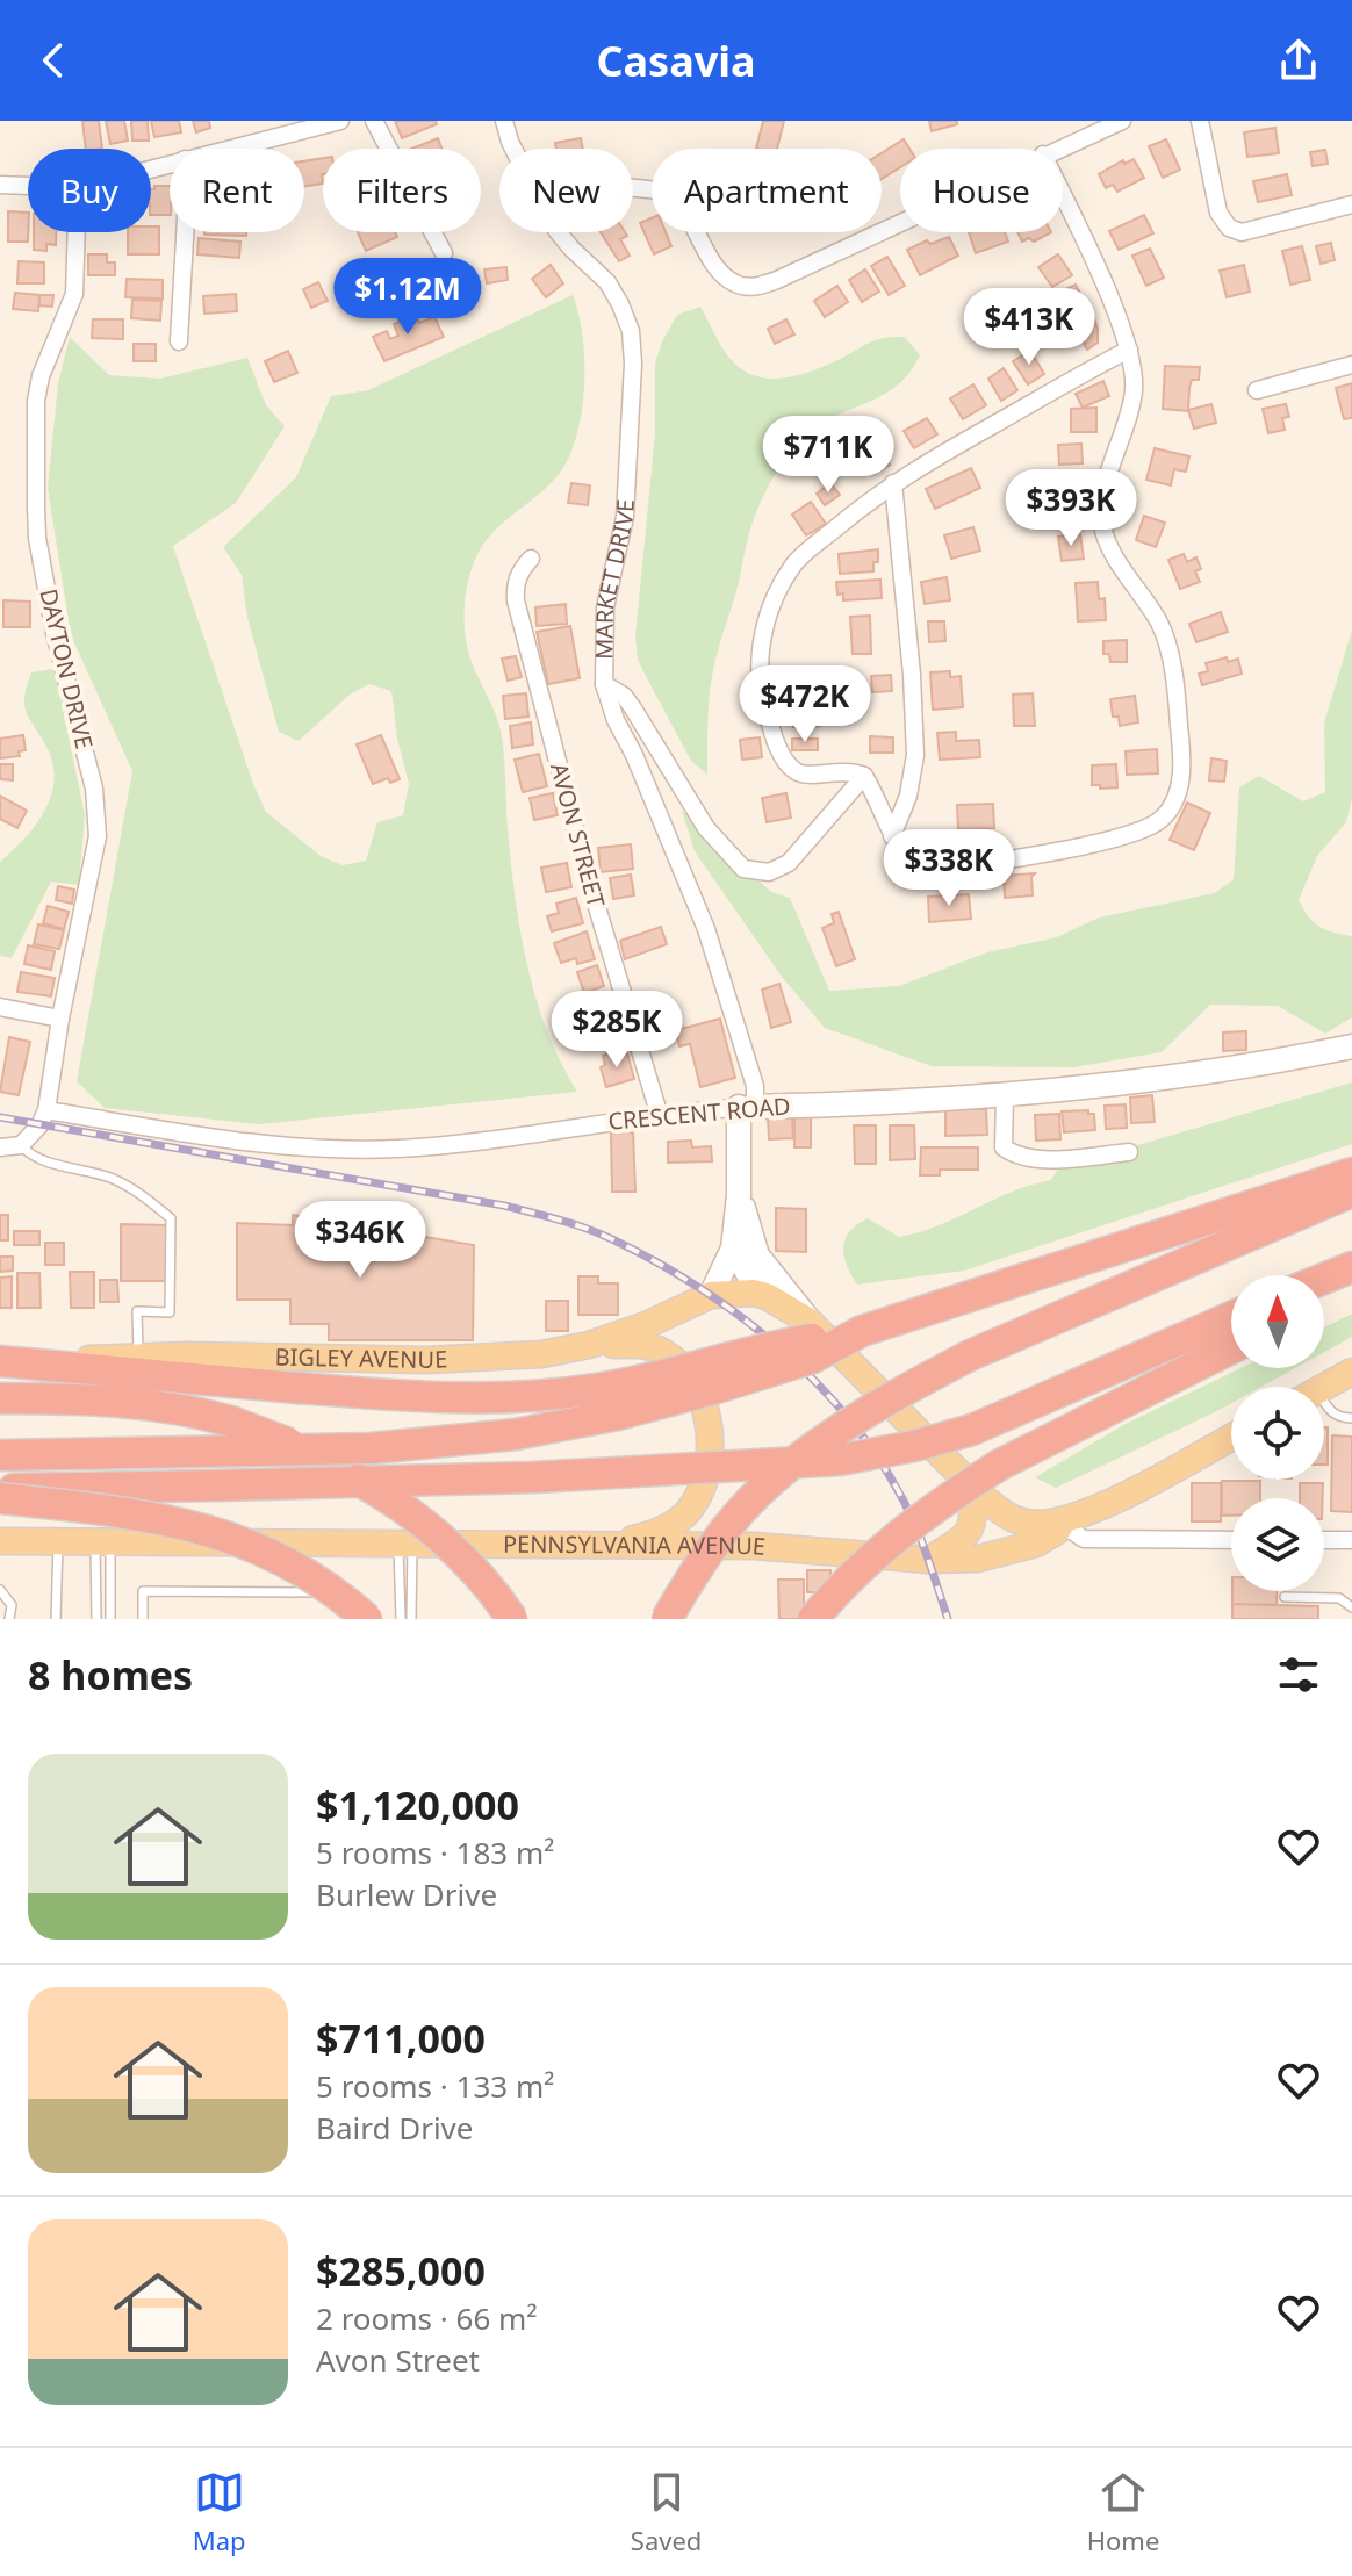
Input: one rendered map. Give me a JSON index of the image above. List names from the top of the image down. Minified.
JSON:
{"streets":{"main road":["BIGLEY AVENUE","PENNSYLVANIA AVENUE"],"street":["MARKET DRIVE","DAYTON DRIVE","AVON STREET","CRESCENT ROAD"]},"crossings":[["MARKET DRIVE","CRESCENT ROAD"],["DAYTON DRIVE","CRESCENT ROAD"],["AVON STREET","CRESCENT ROAD"]],"north":"top","page":{"header":"Casavia","chip":["Buy","Rent","Filters","New","Apartment","House"],"price":["$1.12M","$413K","$711K","$393K","$472K","$338K","$285K","$346K"],"heading":"8 homes","list":[{"name":"$1,120,000","note":"5 rooms · 183 m² · Burlew Drive"},{"name":"$711,000","note":"5 rooms · 133 m² · Baird Drive"},{"name":"$285,000","note":"2 rooms · 66 m² · Avon Street"}],"tabs":["Map","Saved","Home"]}}
